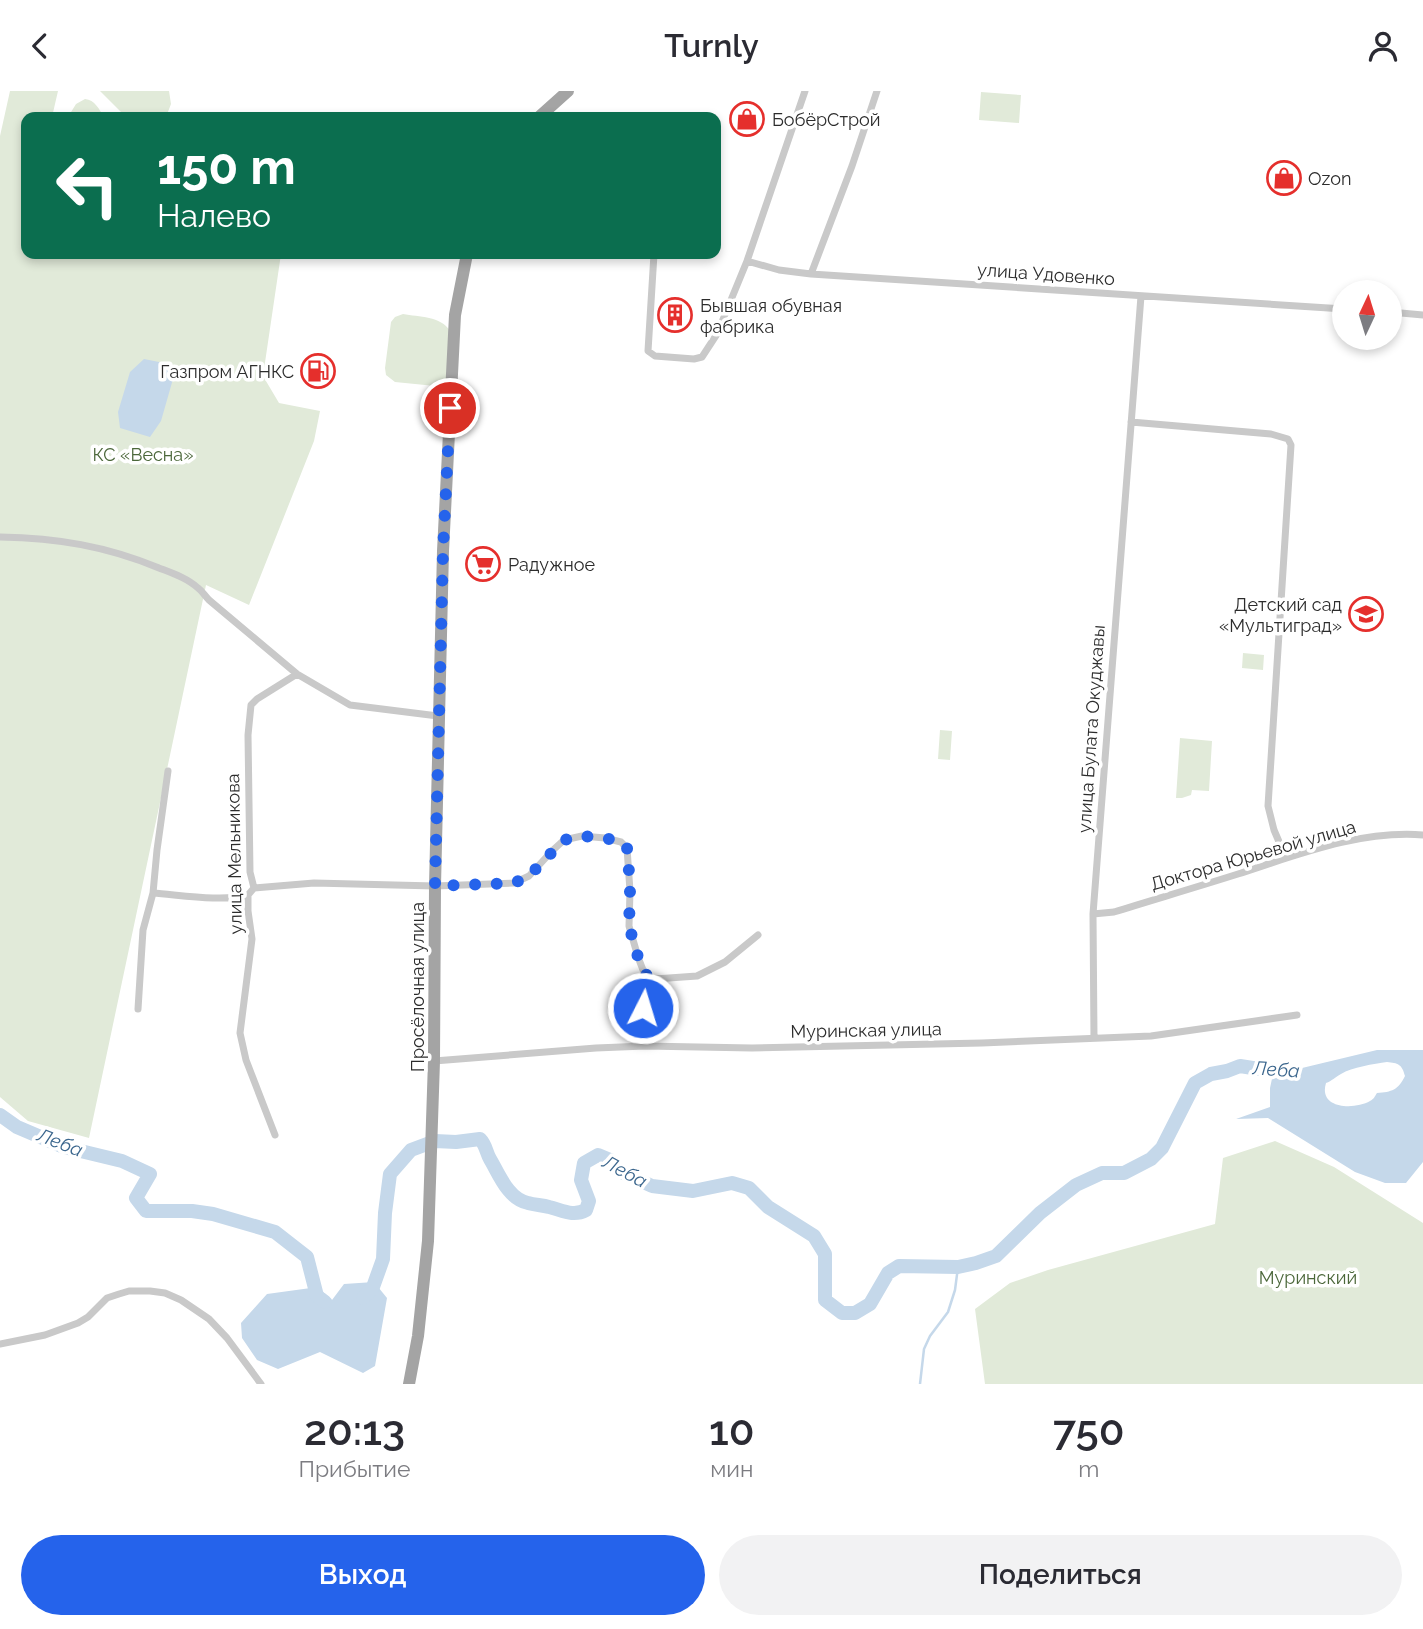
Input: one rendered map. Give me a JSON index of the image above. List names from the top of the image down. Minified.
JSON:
{"streets":{"main road":["Просёлочная улица"],"street":["улица Удовенко","улица Булата Окуджавы","улица Мельникова","Доктора Юрьевой улица","Муринская улица"]},"crossings":[["улица Удовенко","улица Булата Окуджавы"],["улица Булата Окуджавы","Доктора Юрьевой улица"],["улица Булата Окуджавы","Муринская улица"],["Просёлочная улица","Муринская улица"]],"water":["Леба"],"parks":["КС «Весна»","Муринский"],"places":{"shop":["БобёрСтрой","Ozon"],"building":["Бывшая обувная фабрика"],"fuel station":["Газпром АГНКС"],"supermarket":["Радужное"],"school or university":["Детский сад «Мультиград»"]},"north":"top","page":{"header":"Turnly","turn":["150 m","Налево"],"eta":["20:13","Прибытие","10","мин","750","m"],"buttons":["Выход","Поделиться"]}}
